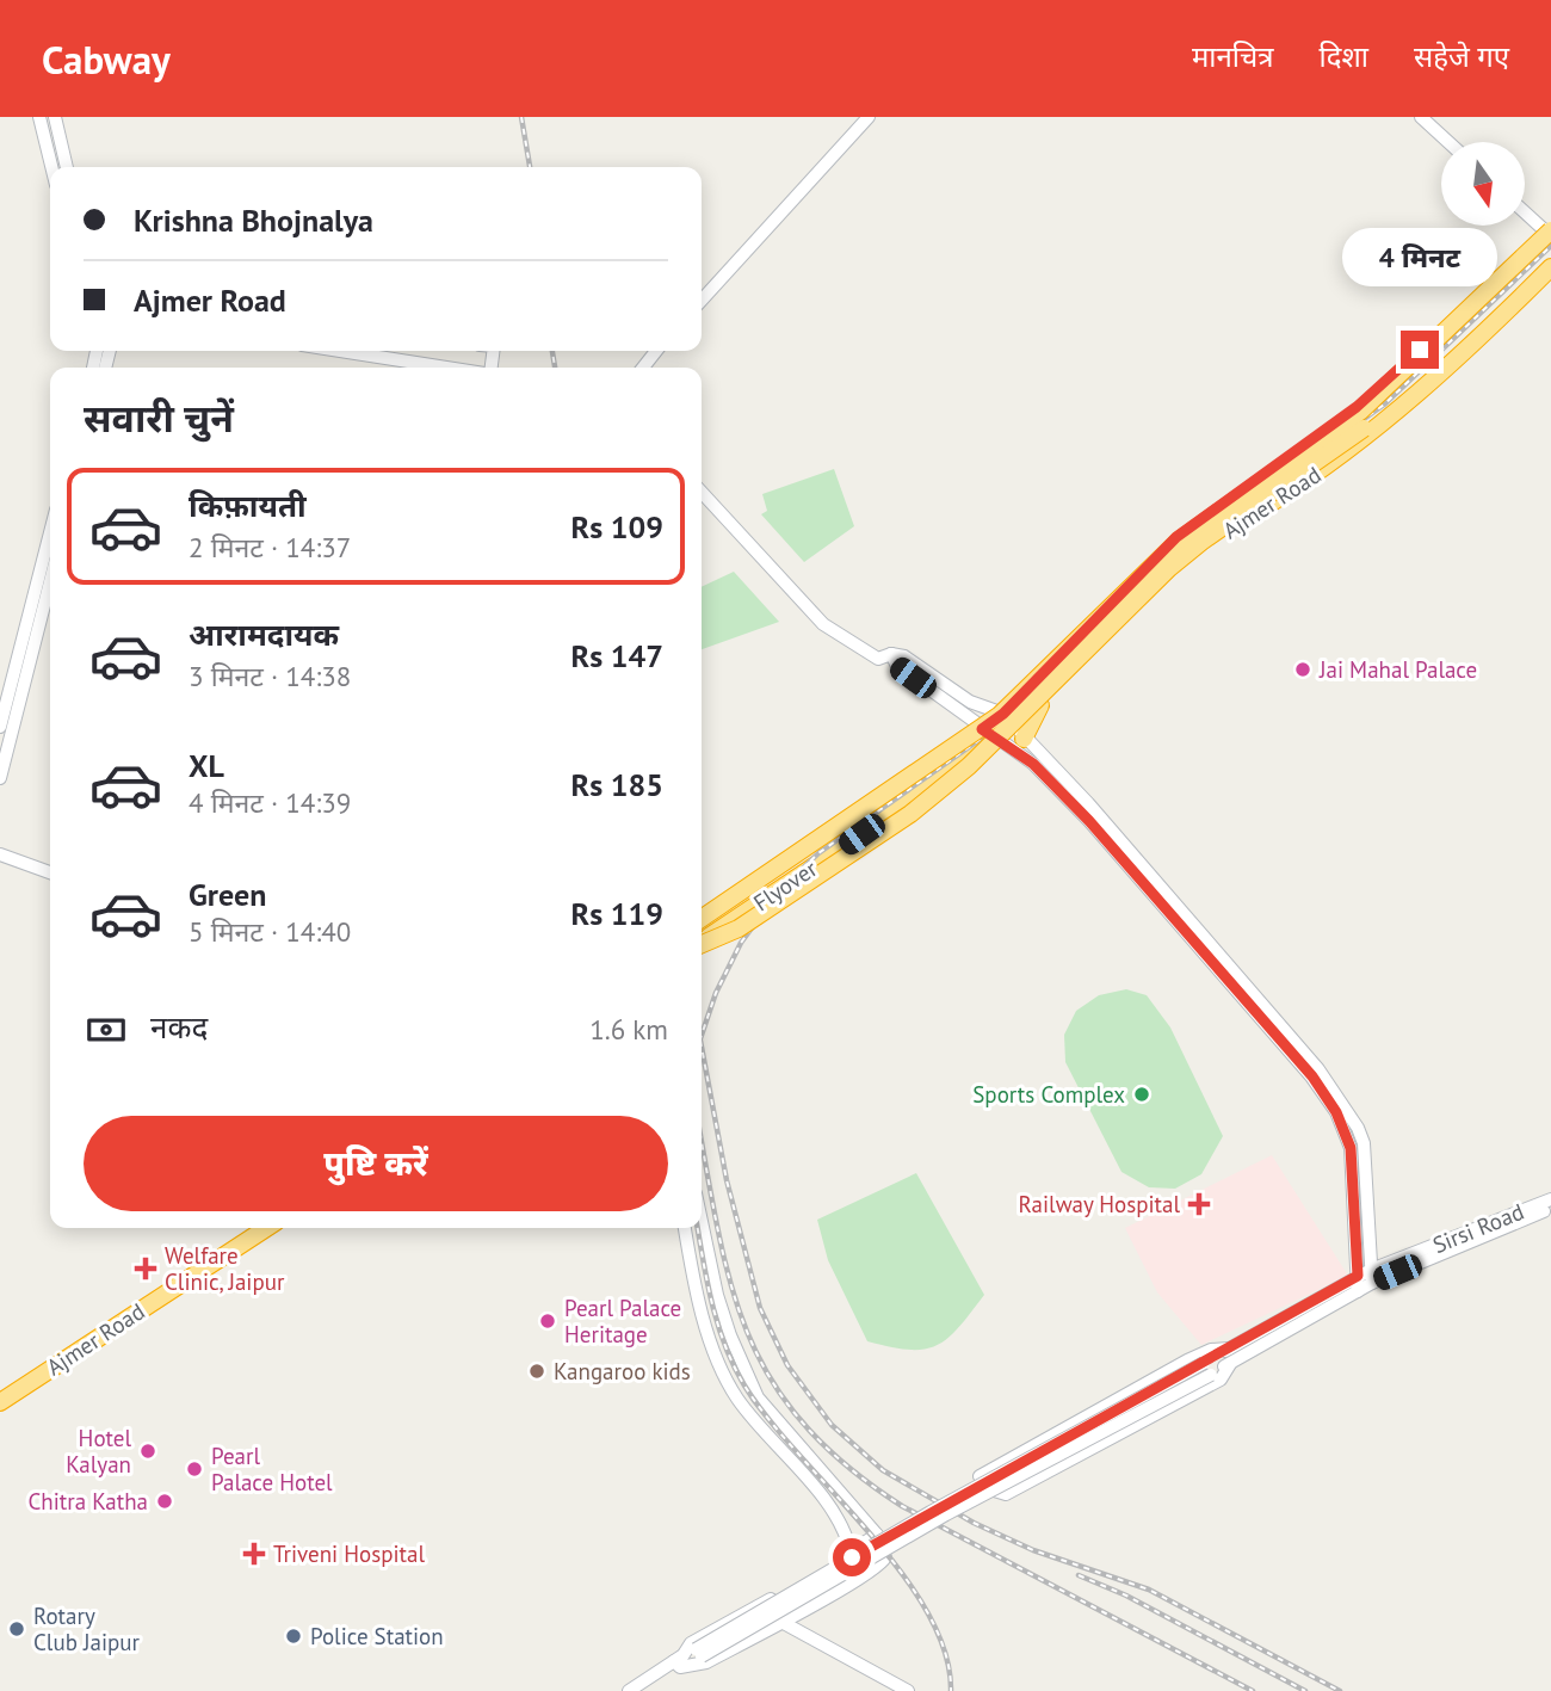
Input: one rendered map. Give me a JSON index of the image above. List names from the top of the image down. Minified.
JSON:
{"streets":{"highway":["Ajmer Road","Flyover"],"street":["Sirsi Road"]},"crossings":[["Ajmer Road","Flyover"]],"places":{"other":["Jai Mahal Palace","Sports Complex","Pearl Palace Heritage","Kangaroo kids","Hotel Kalyan","Pearl Palace Hotel","Chitra Katha","Rotary Club Jaipur","Police Station"],"health":["Railway Hospital","Welfare Clinic, Jaipur","Triveni Hospital"]},"north":"bottom","page":{"header":"Cabway","nav":["मानचित्र","दिशा","सहेजे गए"],"banner":["Krishna Bhojnalya","Ajmer Road"],"bubble":"4 मिनट","heading":"सवारी चुनें","list":[{"name":"किफ़ायती","note":"2 मिनट · 14:37","value":"Rs 109"},{"name":"आरामदायक","note":"3 मिनट · 14:38","value":"Rs 147"},{"name":"XL","note":"4 मिनट · 14:39","value":"Rs 185"},{"name":"Green","note":"5 मिनट · 14:40","value":"Rs 119"}],"pay":["नकद","1.6 km"],"buttons":"पुष्टि करें"}}
